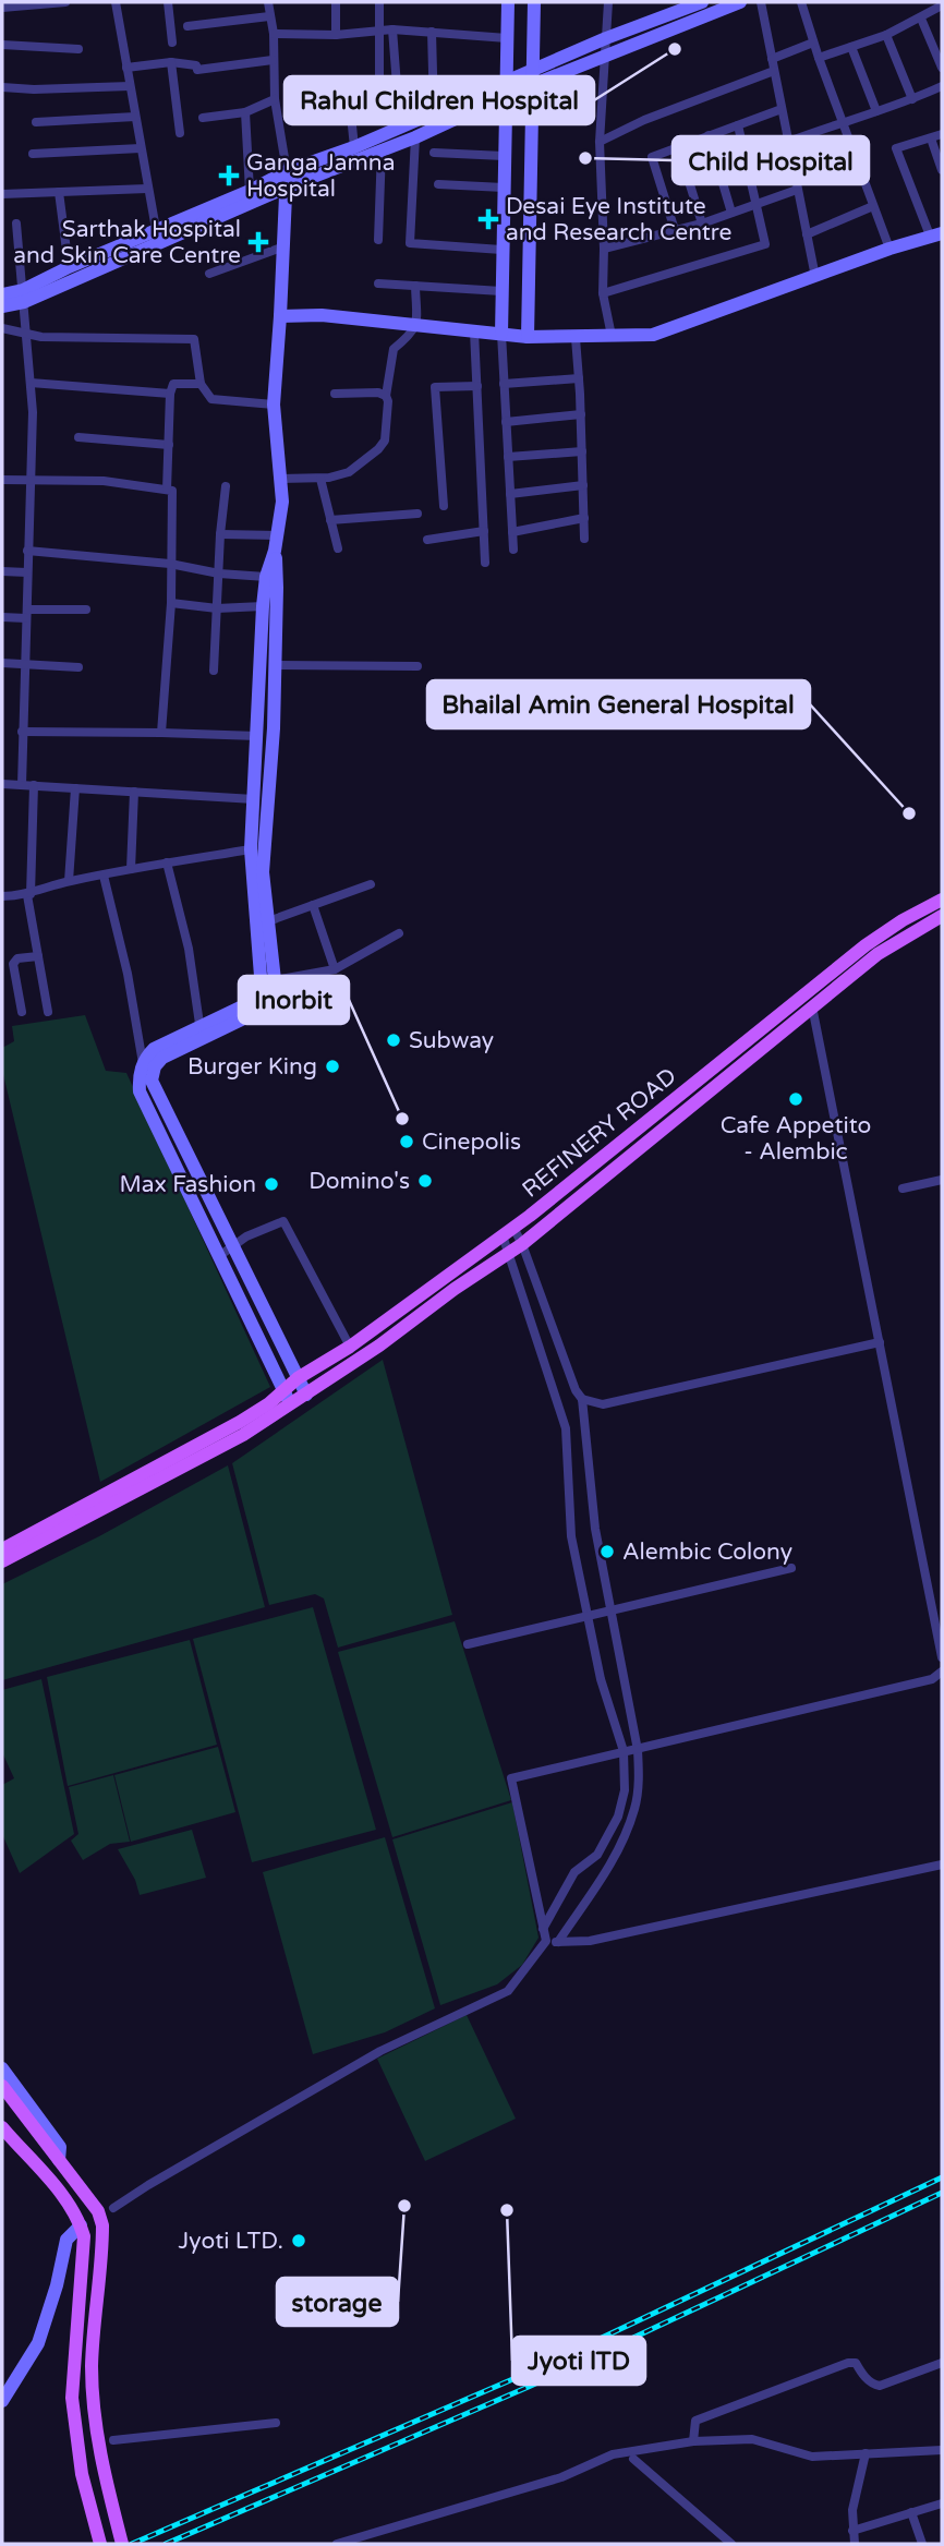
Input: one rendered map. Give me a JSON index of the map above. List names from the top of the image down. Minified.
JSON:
{"streets":{"main road":["REFINERY ROAD"]},"places":{"other":["Rahul Children Hospital","Child Hospital","Bhailal Amin General Hospital","Subway","Burger King","Cafe Appetito - Alembic","Inorbit","Cinepolis","Domino's","Max Fashion","Alembic Colony","storage","Jyoti lTD","Jyoti LTD."],"health":["Ganga Jamna Hospital","Desai Eye Institute and Research Centre","Sarthak Hospital and Skin Care Centre"]}}
